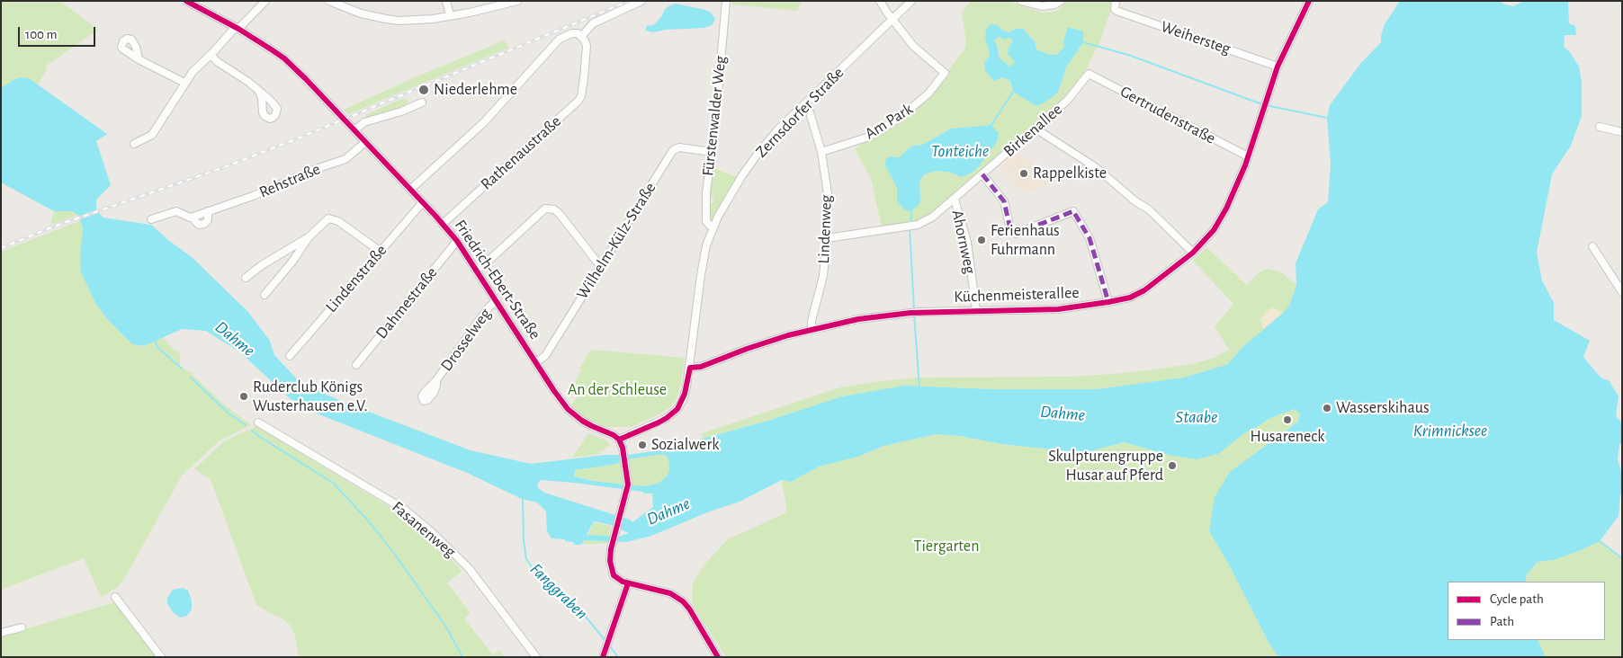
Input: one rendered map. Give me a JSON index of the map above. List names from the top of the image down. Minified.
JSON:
{"streets":{"street":["Weihersteg","Zernsdorfer Straße","Gertrudenstraße","Fürstenwalder Weg","Am Park","Birkenallee","Rathenaustraße","Rehstraße","Lindenweg","Wilhelm-Külz-Straße","Ahornweg","Lindenstraße","Friedrich-Ebert-Straße","Küchenmeisterallee","Dahmestraße","Drosselweg","Fasanenweg"]},"crossings":[["Weihersteg","Küchenmeisterallee"],["Zernsdorfer Straße","Fürstenwalder Weg"],["Zernsdorfer Straße","Am Park"],["Zernsdorfer Straße","Lindenweg"],["Zernsdorfer Straße","Friedrich-Ebert-Straße"],["Zernsdorfer Straße","Küchenmeisterallee"],["Gertrudenstraße","Birkenallee"],["Gertrudenstraße","Küchenmeisterallee"],["Fürstenwalder Weg","Wilhelm-Külz-Straße"],["Am Park","Lindenweg"],["Birkenallee","Lindenweg"],["Birkenallee","Ahornweg"],["Rathenaustraße","Friedrich-Ebert-Straße"],["Rehstraße","Friedrich-Ebert-Straße"],["Lindenweg","Küchenmeisterallee"],["Wilhelm-Külz-Straße","Friedrich-Ebert-Straße"],["Ahornweg","Küchenmeisterallee"],["Lindenstraße","Friedrich-Ebert-Straße"],["Friedrich-Ebert-Straße","Dahmestraße"],["Friedrich-Ebert-Straße","Drosselweg"]],"water":["Tonteiche","Dahme","Staabe","Krimnicksee","Fanggraben"],"parks":["An der Schleuse","Tiergarten"],"places":["Niederlehme","Rappelkiste","Ferienhaus Fuhrmann","Ruderclub Königs Wusterhausen e.V.","Wasserskihaus","Husareneck","Sozialwerk","Skulpturengruppe Husar auf Pferd"],"legend":["Cycle path","Path"],"scale_bar":"100 m"}
